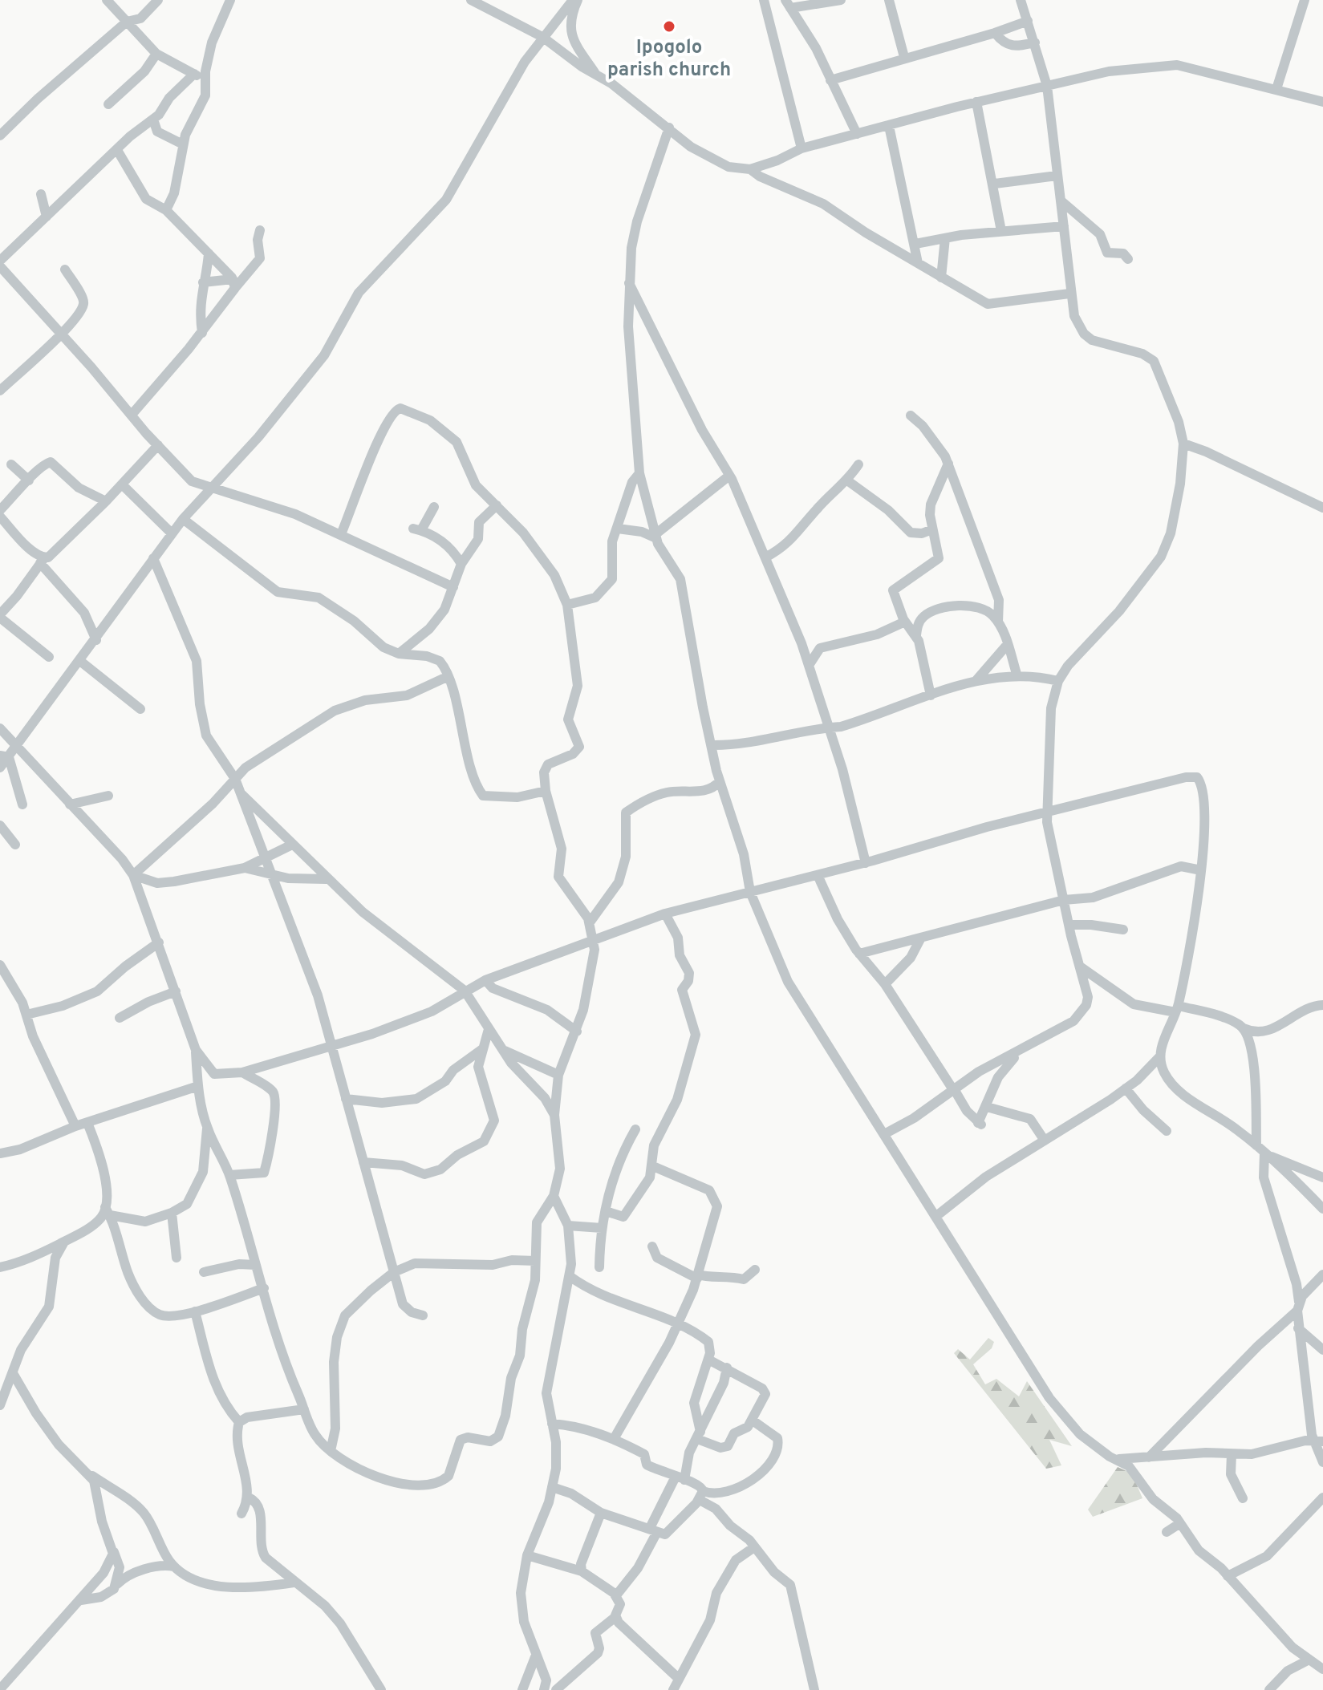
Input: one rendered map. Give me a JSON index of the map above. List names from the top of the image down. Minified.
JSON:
{"places":["Ipogolo parish church"]}
